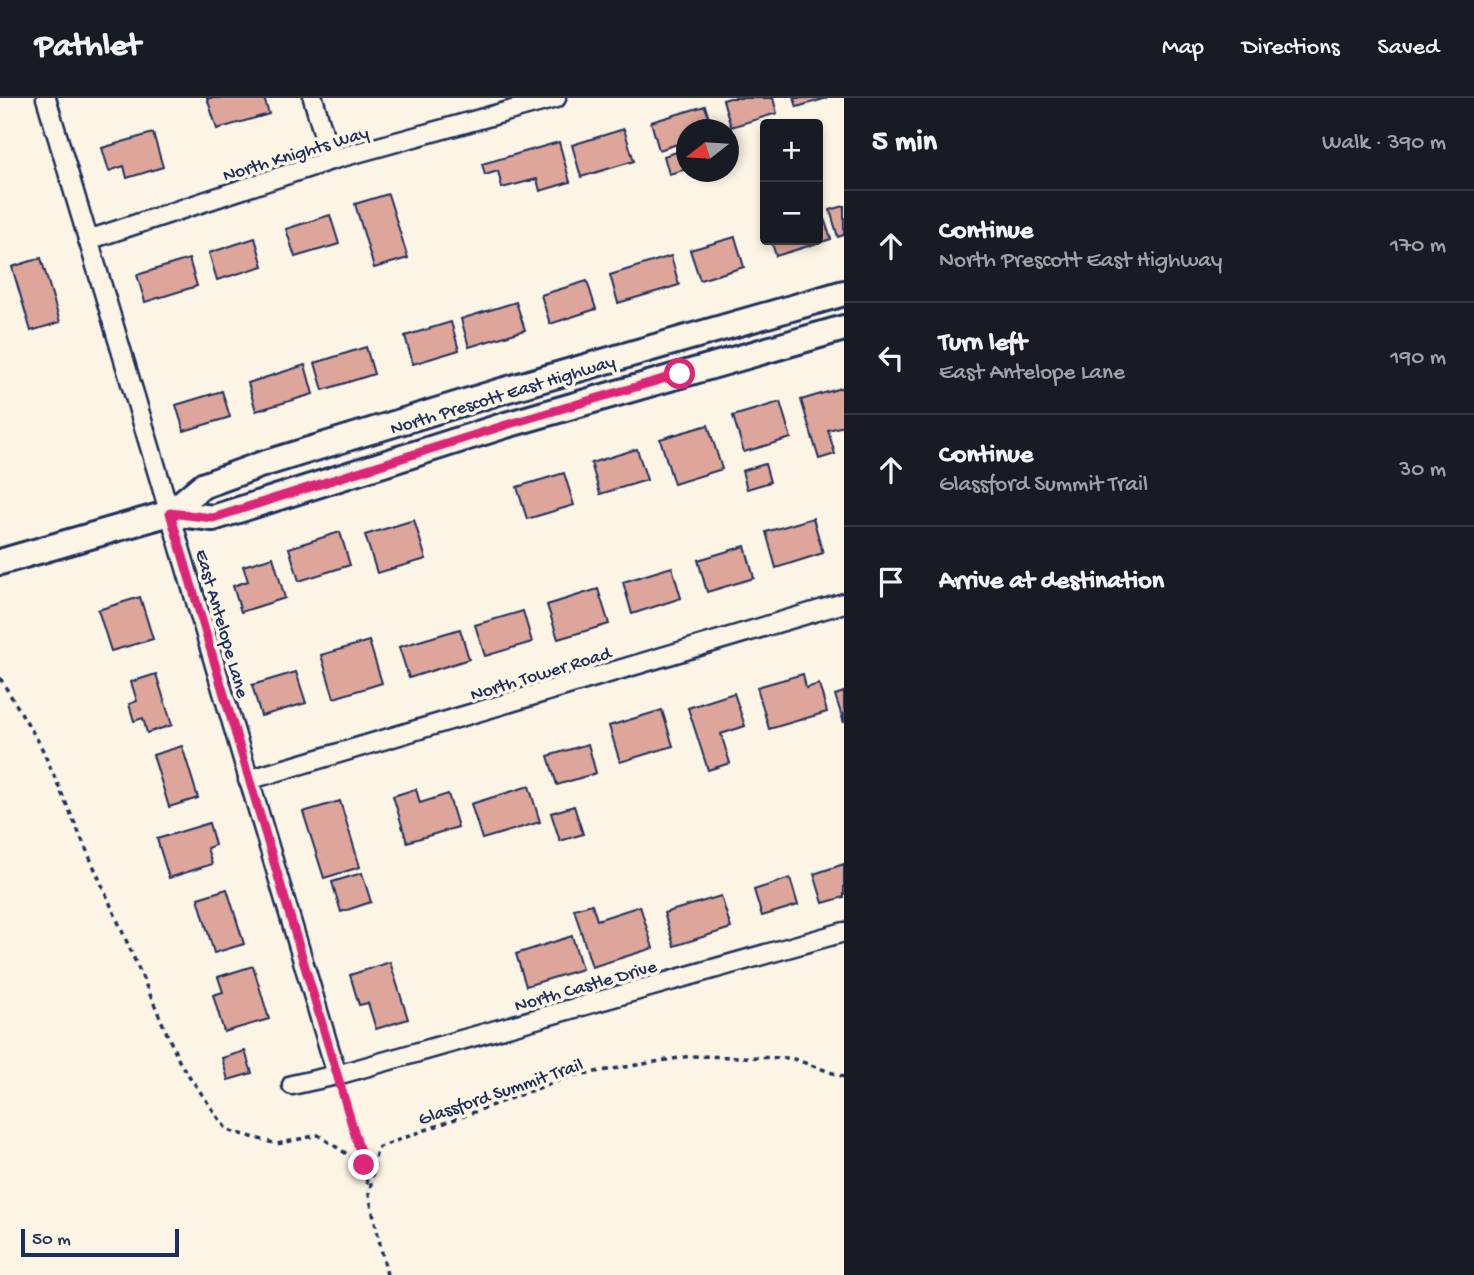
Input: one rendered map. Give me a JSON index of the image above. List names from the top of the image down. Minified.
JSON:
{"streets":{"street":["North Knights Way","North Prescott East Highway","East Antelope Lane","North Tower Road","North Castle Drive"],"path":["Glassford Summit Trail"]},"crossings":[["North Knights Way","East Antelope Lane"],["North Prescott East Highway","East Antelope Lane"],["East Antelope Lane","North Tower Road"],["East Antelope Lane","North Castle Drive"],["East Antelope Lane","Glassford Summit Trail"],["North Castle Drive","Glassford Summit Trail"]],"scale_bar":"50 m","north":"left","page":{"header":"Pathlet","nav":["Map","Directions","Saved"],"heading":["5 min","Walk · 390 m"],"map_buttons":["+","−"],"list":[["Continue","North Prescott East Highway","170 m"],["Turn left","East Antelope Lane","190 m"],["Continue","Glassford Summit Trail","30 m"],"Arrive at destination"],"scale":"50 m"}}
